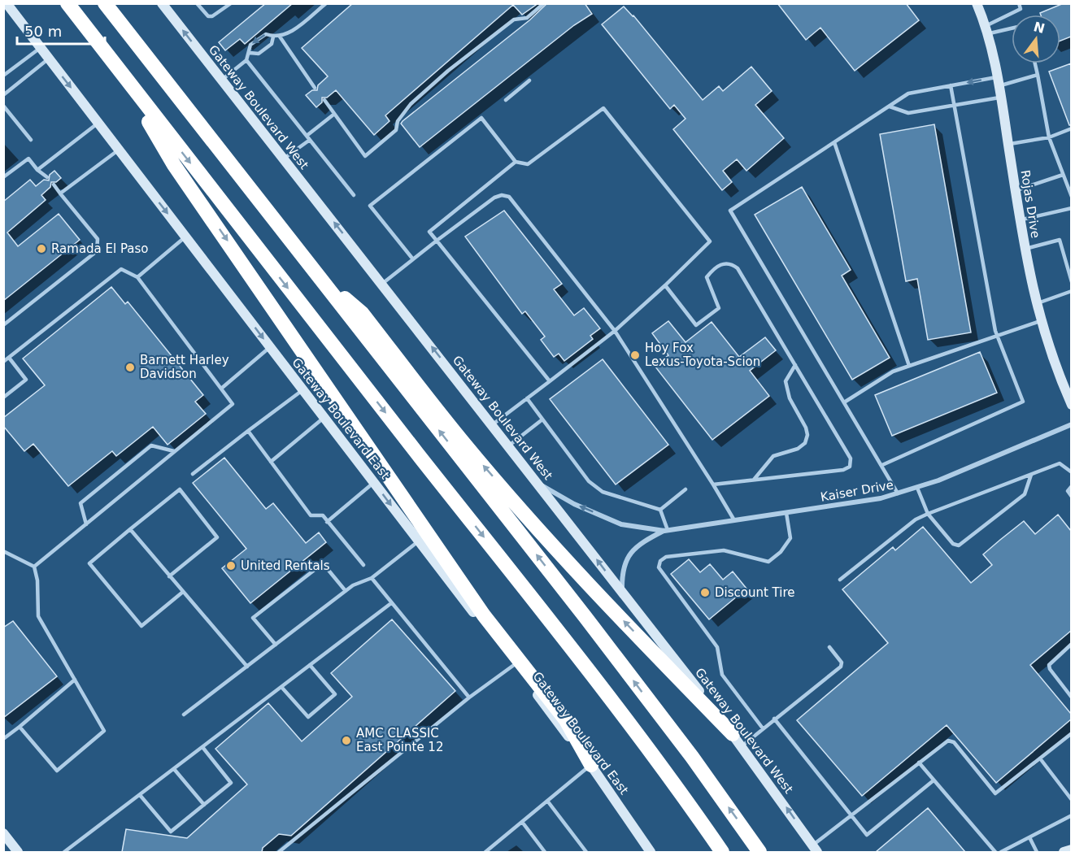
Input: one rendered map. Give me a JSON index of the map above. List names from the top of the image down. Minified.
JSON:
{"streets":{"main road":["Gateway Boulevard West","Rojas Drive","Gateway Boulevard East"],"street":["Kaiser Drive"]},"crossings":[["Gateway Boulevard West","Kaiser Drive"]],"one_way":["Gateway Boulevard West","Gateway Boulevard East"],"places":["Ramada El Paso","Hoy Fox Lexus-Toyota-Scion","Barnett Harley Davidson","United Rentals","Discount Tire","AMC CLASSIC East Pointe 12"],"scale_bar":"50 m","north":"top"}
